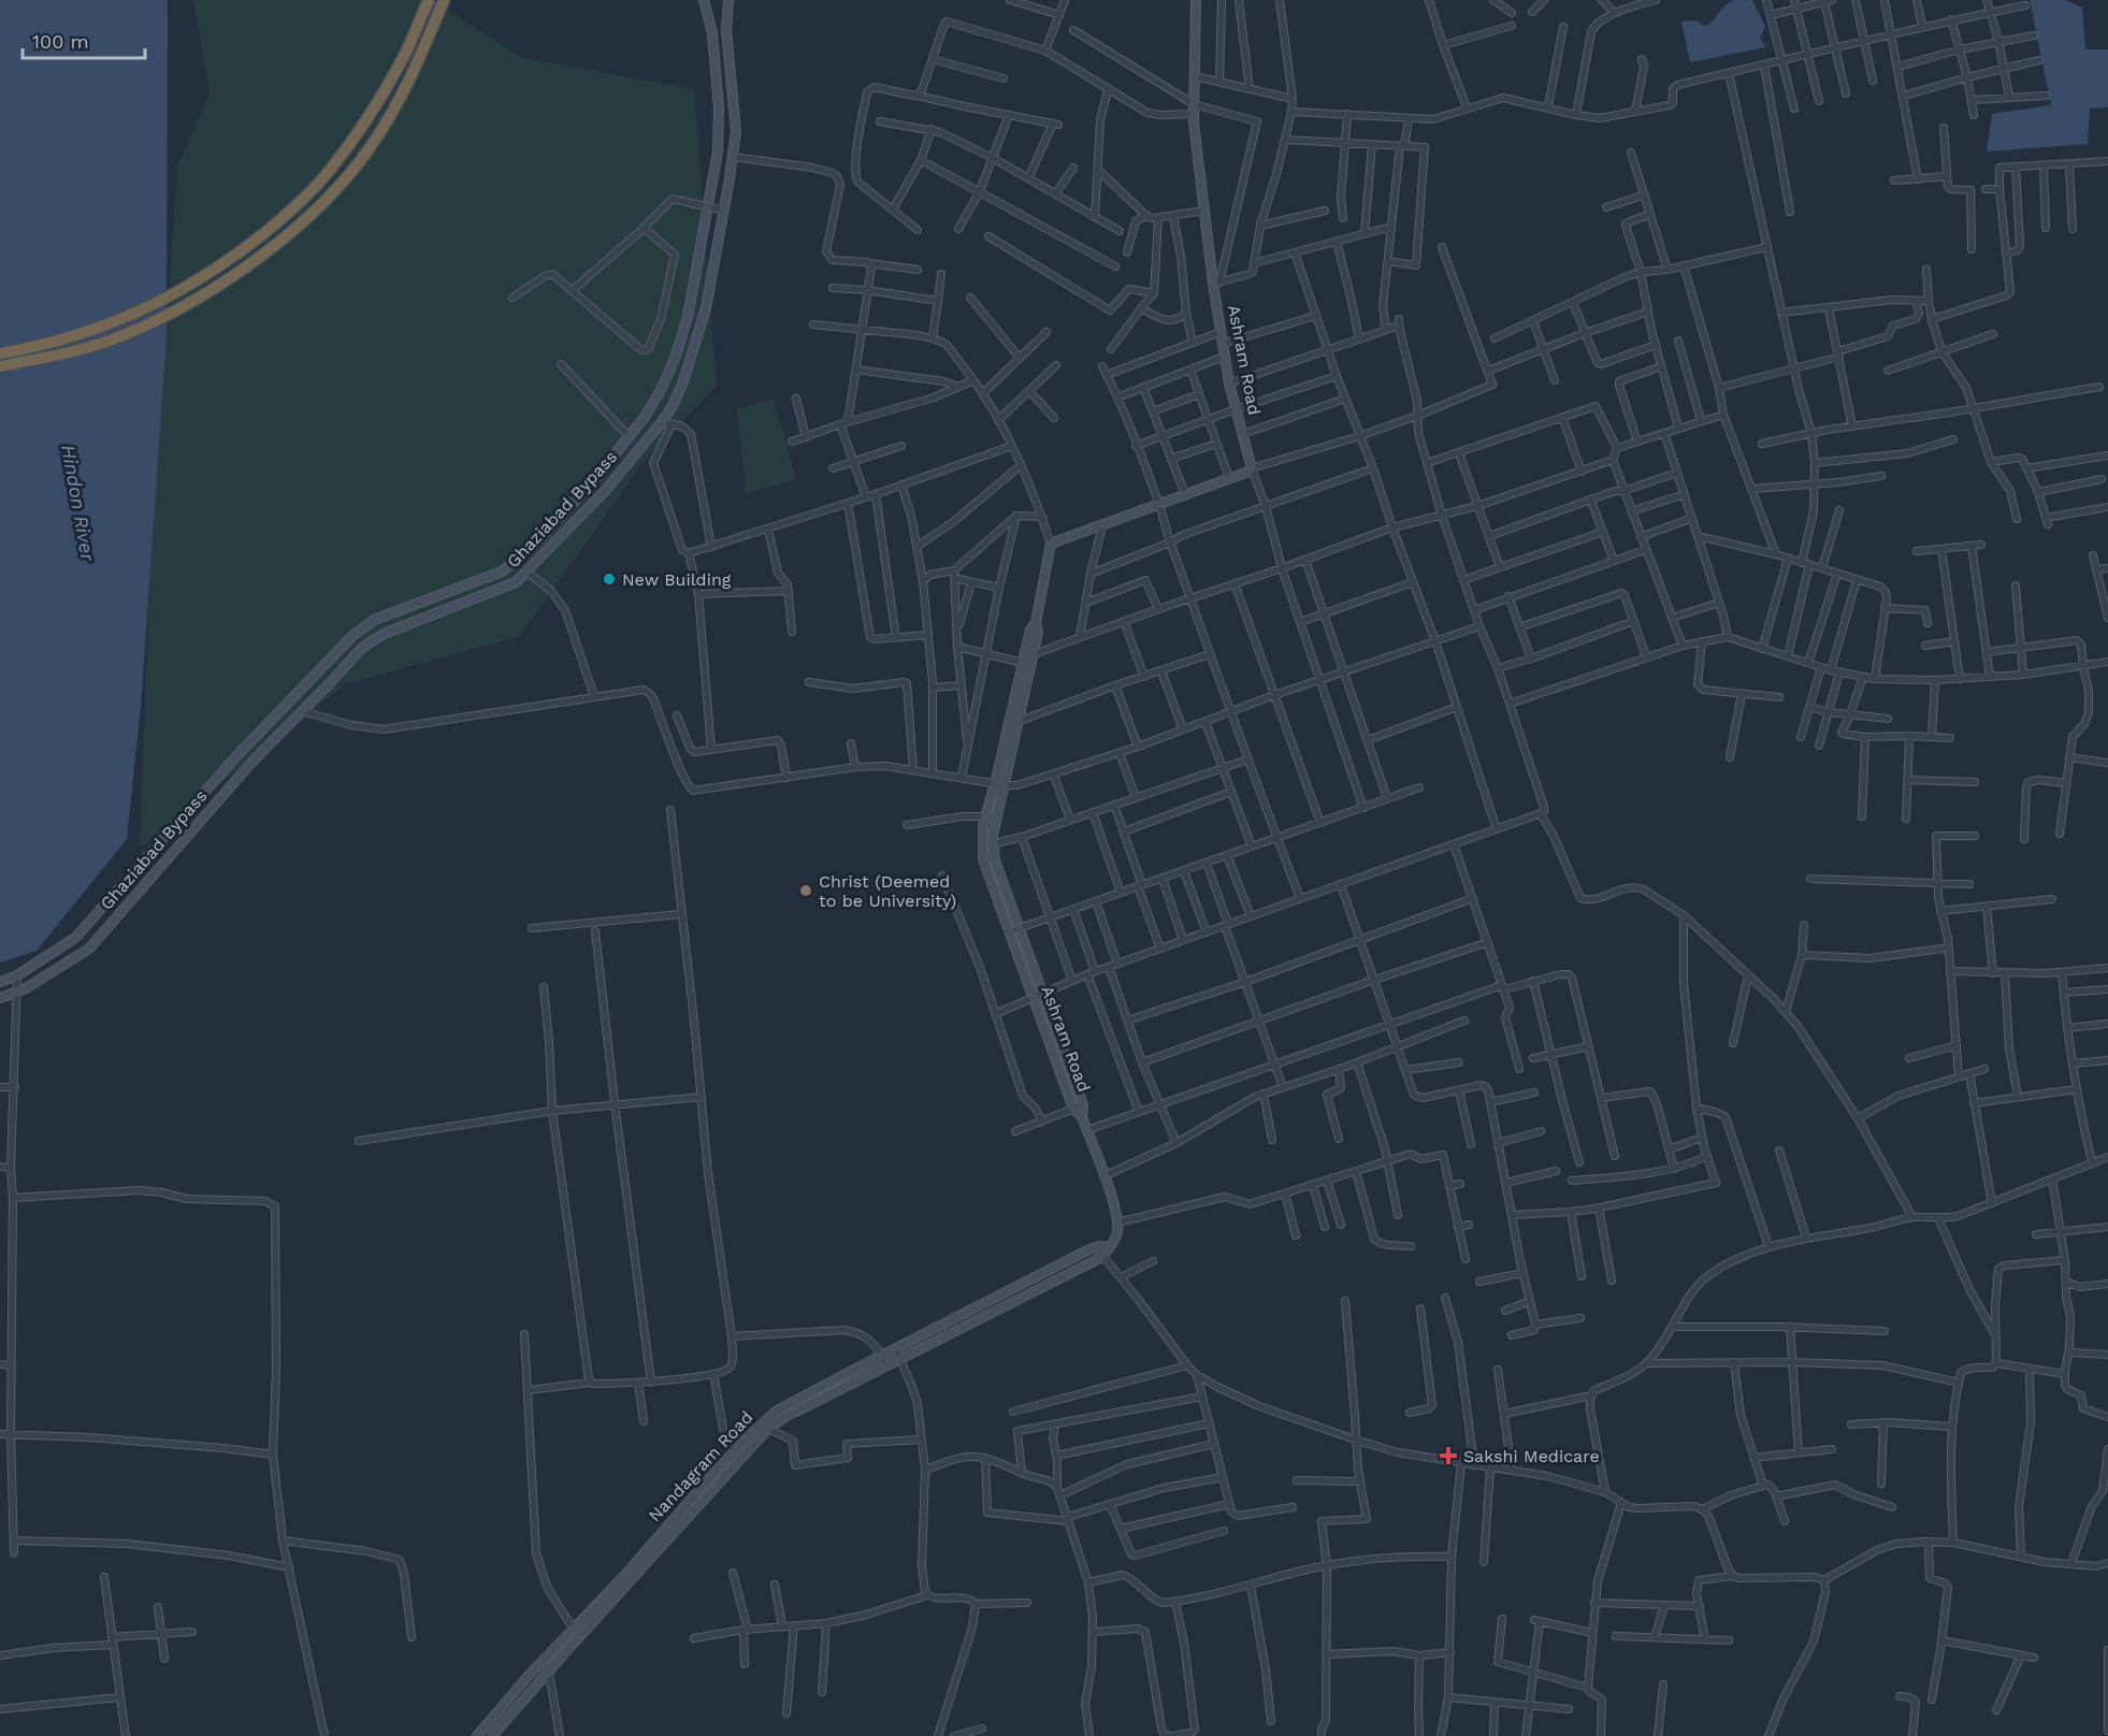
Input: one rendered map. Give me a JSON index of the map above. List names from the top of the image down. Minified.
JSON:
{"streets":{"street":["Ashram Road","Ghaziabad Bypass","Nandagram Road"]},"water":["Hindon River"],"places":{"other":["New Building","Christ (Deemed to be University)"],"health":["Sakshi Medicare"]},"scale_bar":"100 m"}
